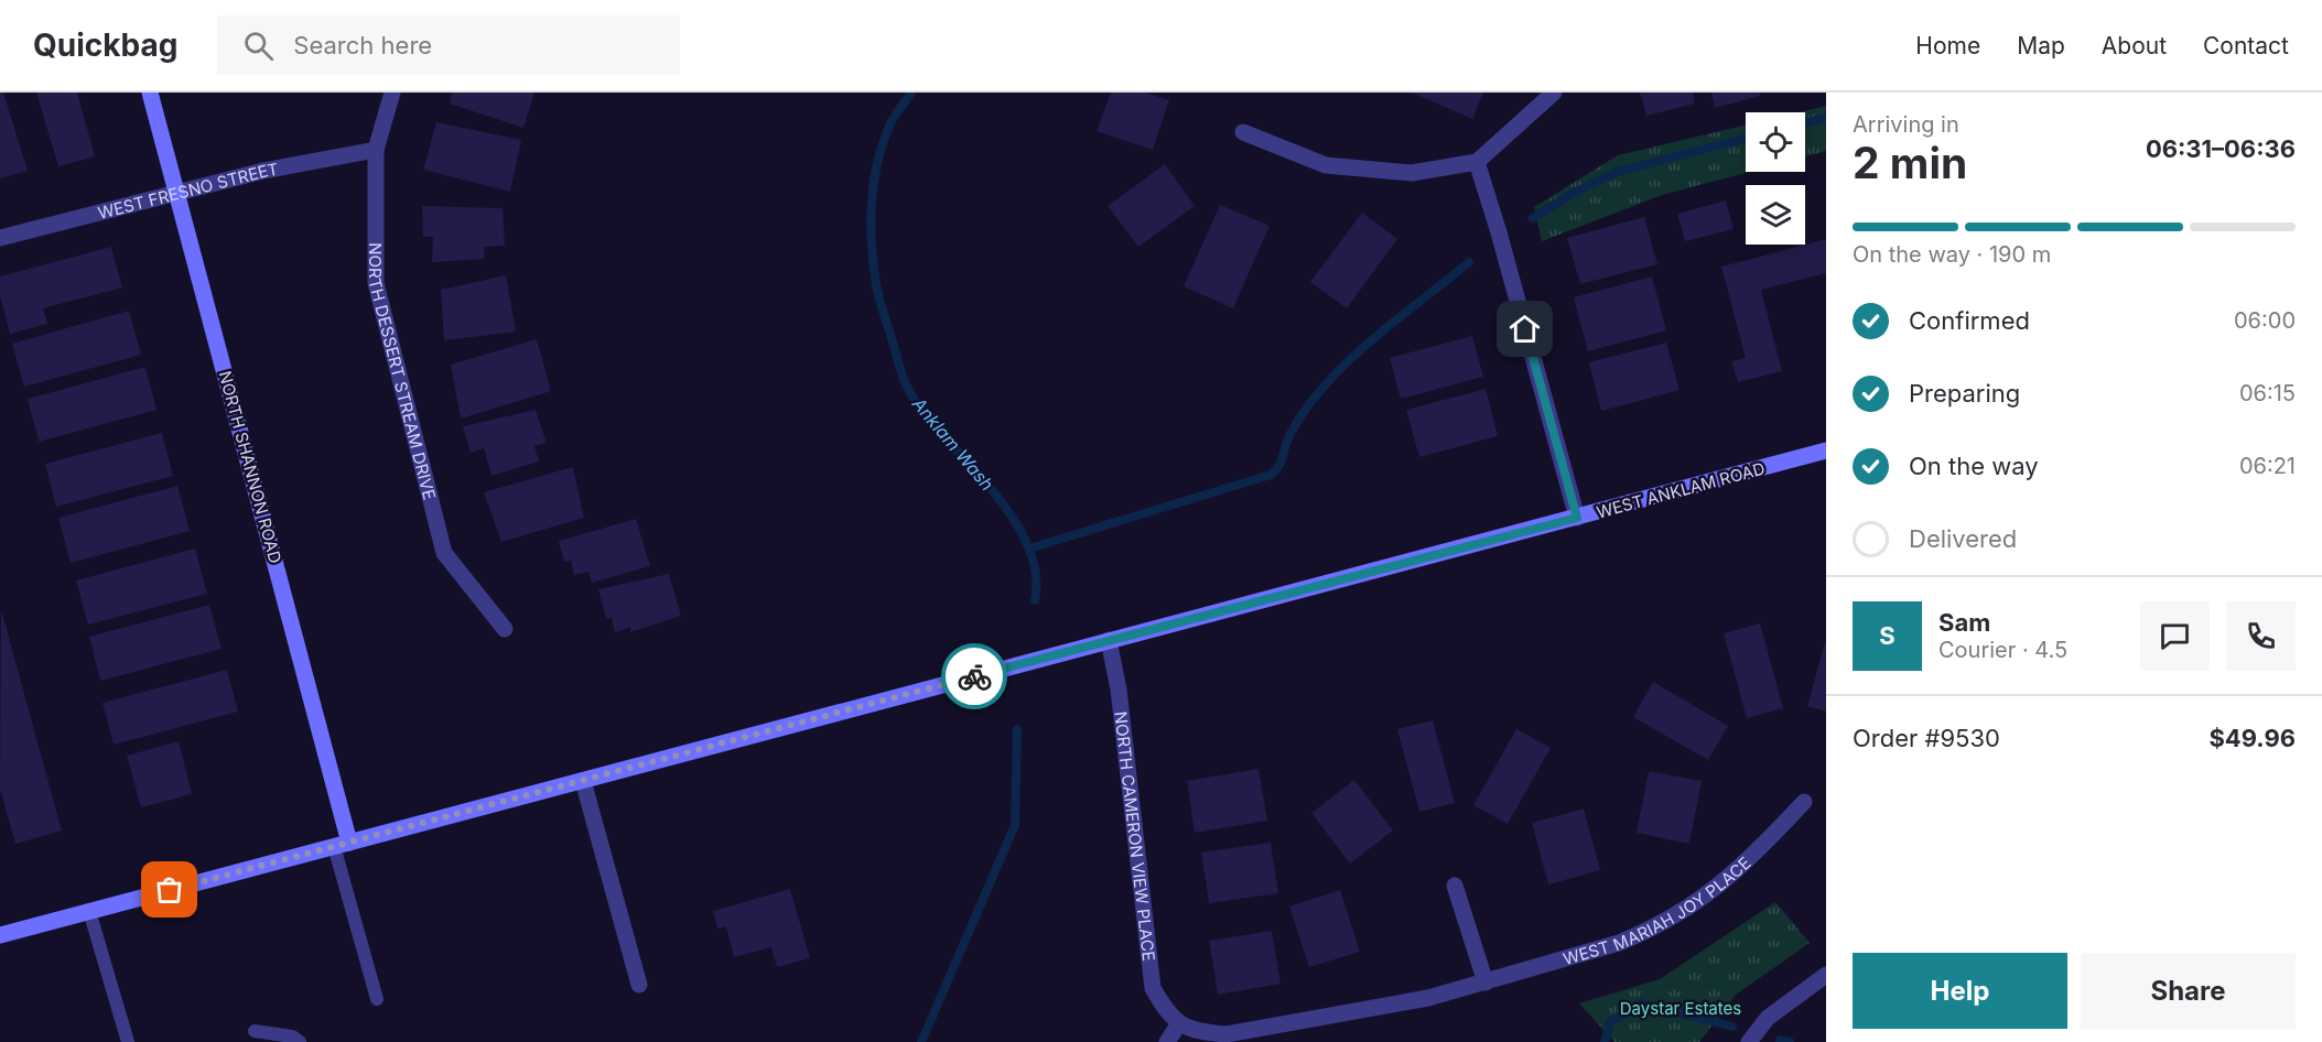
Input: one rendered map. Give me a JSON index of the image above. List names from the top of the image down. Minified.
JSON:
{"streets":{"main road":["NORTH SHANNON ROAD","WEST ANKLAM ROAD"],"street":["WEST FRESNO STREET","NORTH DESSERT STREAM DRIVE","NORTH CAMERON VIEW PLACE","WEST MARIAH JOY PLACE"]},"crossings":[["WEST FRESNO STREET","NORTH DESSERT STREAM DRIVE"],["WEST FRESNO STREET","NORTH SHANNON ROAD"],["NORTH SHANNON ROAD","WEST ANKLAM ROAD"],["WEST ANKLAM ROAD","NORTH CAMERON VIEW PLACE"],["NORTH CAMERON VIEW PLACE","WEST MARIAH JOY PLACE"]],"water":["Anklam Wash"],"parks":["Daystar Estates"],"page":{"header":"Quickbag","search":"Search here","nav":["Home","Map","About","Contact"],"heading":["2 min","Arriving in","06:31–06:36"],"panel":["Sam","Courier · 4.5","Order #9530","$49.96"],"bar":"On the way · 190 m","list":[["Confirmed","06:00"],["Preparing","06:15"],["On the way","06:21"],"Delivered"],"round":"S","buttons":["Help","Share"]}}
